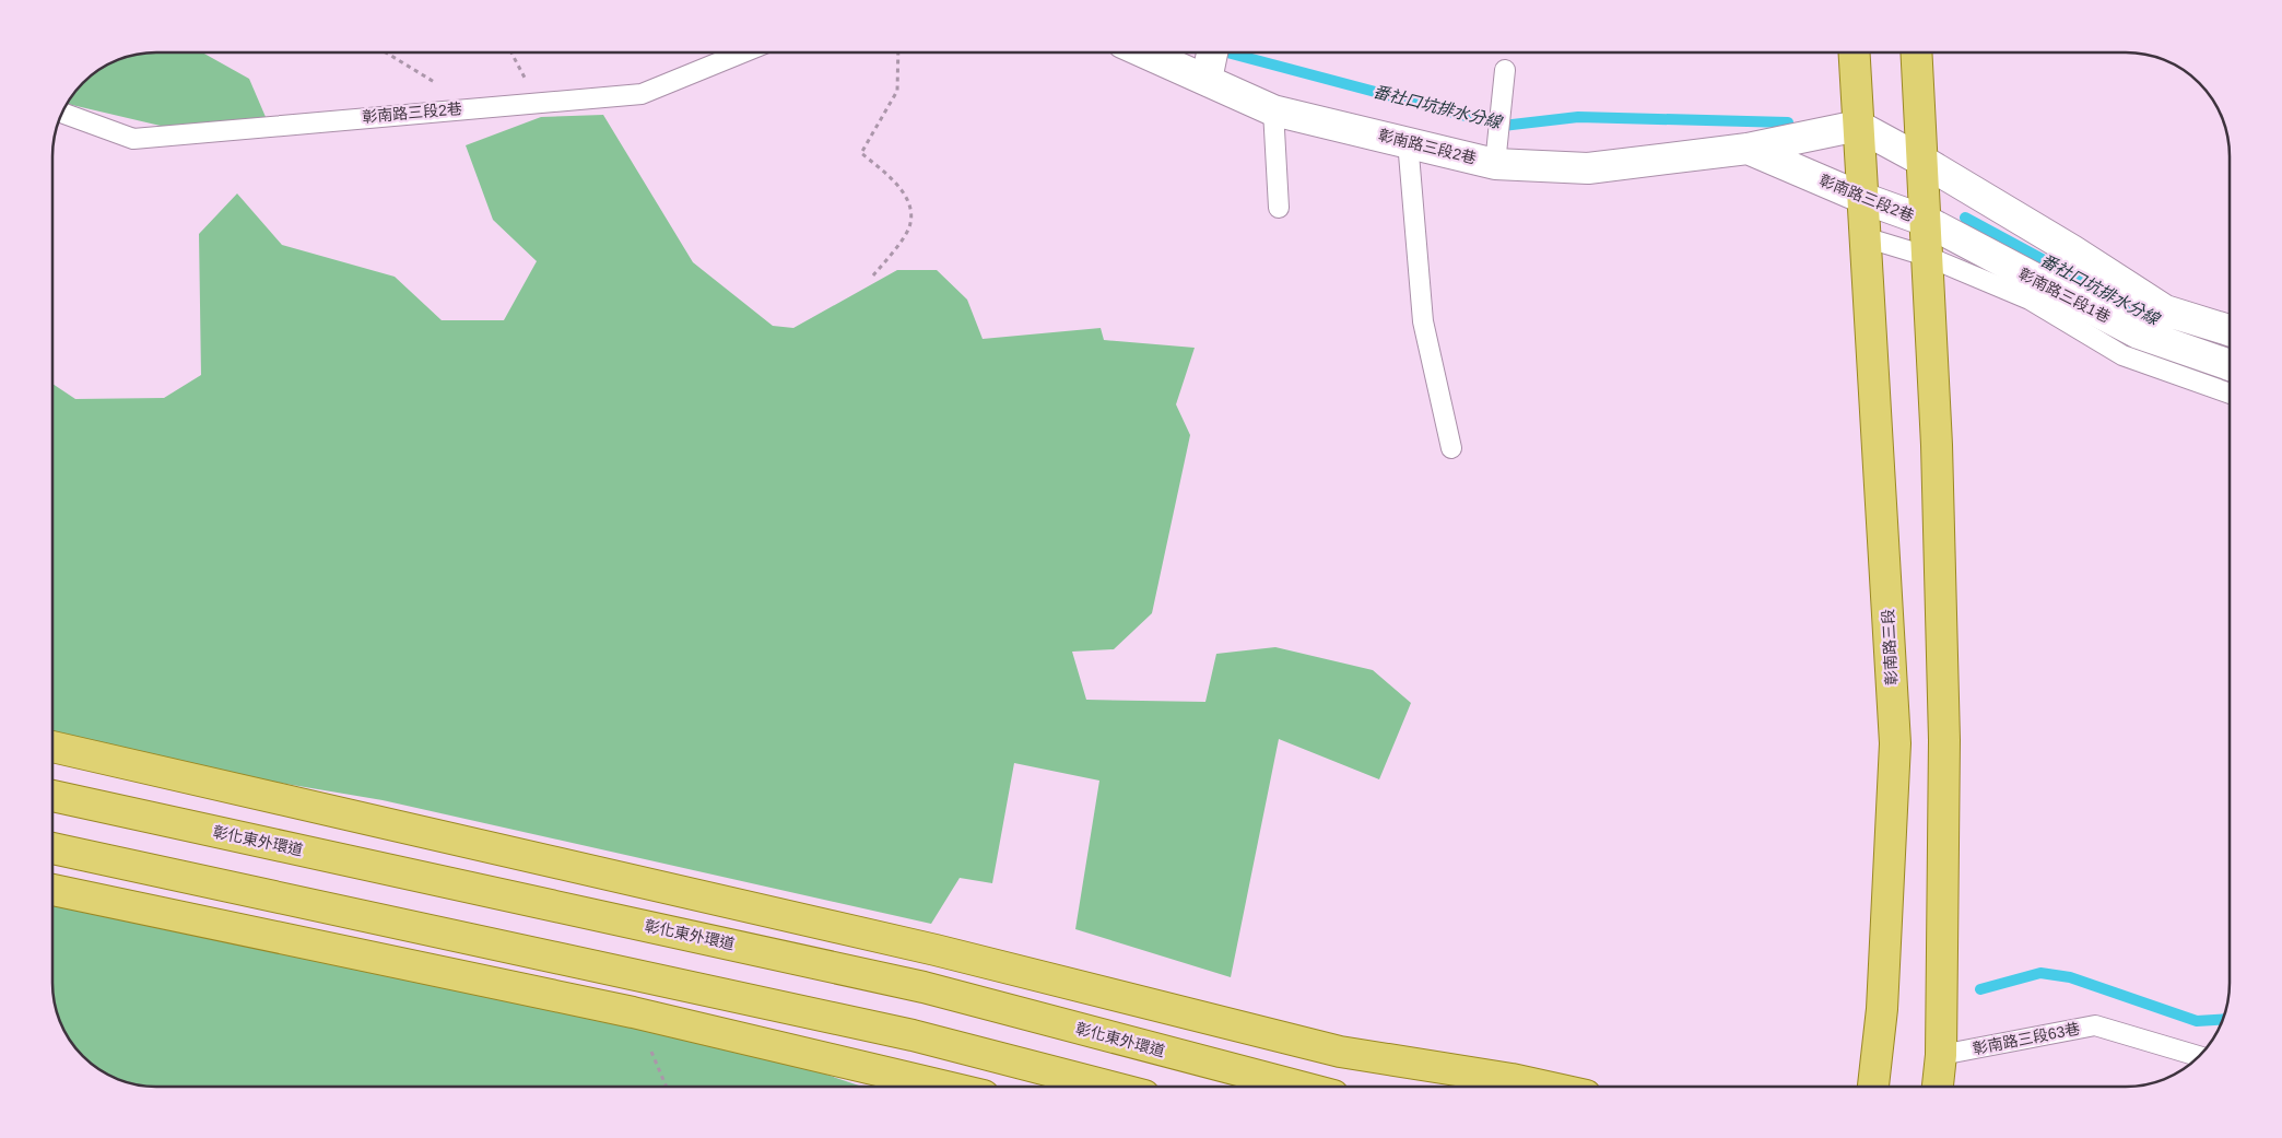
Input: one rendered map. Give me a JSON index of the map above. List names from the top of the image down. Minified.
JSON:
{"streets":{"main road":["彰南路三段","彰化東外環道"],"street":["彰南路三段2巷","彰南路三段1巷"],"lane":["彰南路三段63巷"]},"crossings":[["彰南路三段2巷","彰南路三段1巷"],["彰南路三段2巷","彰南路三段"]],"water":["番社口坑排水分線"]}
